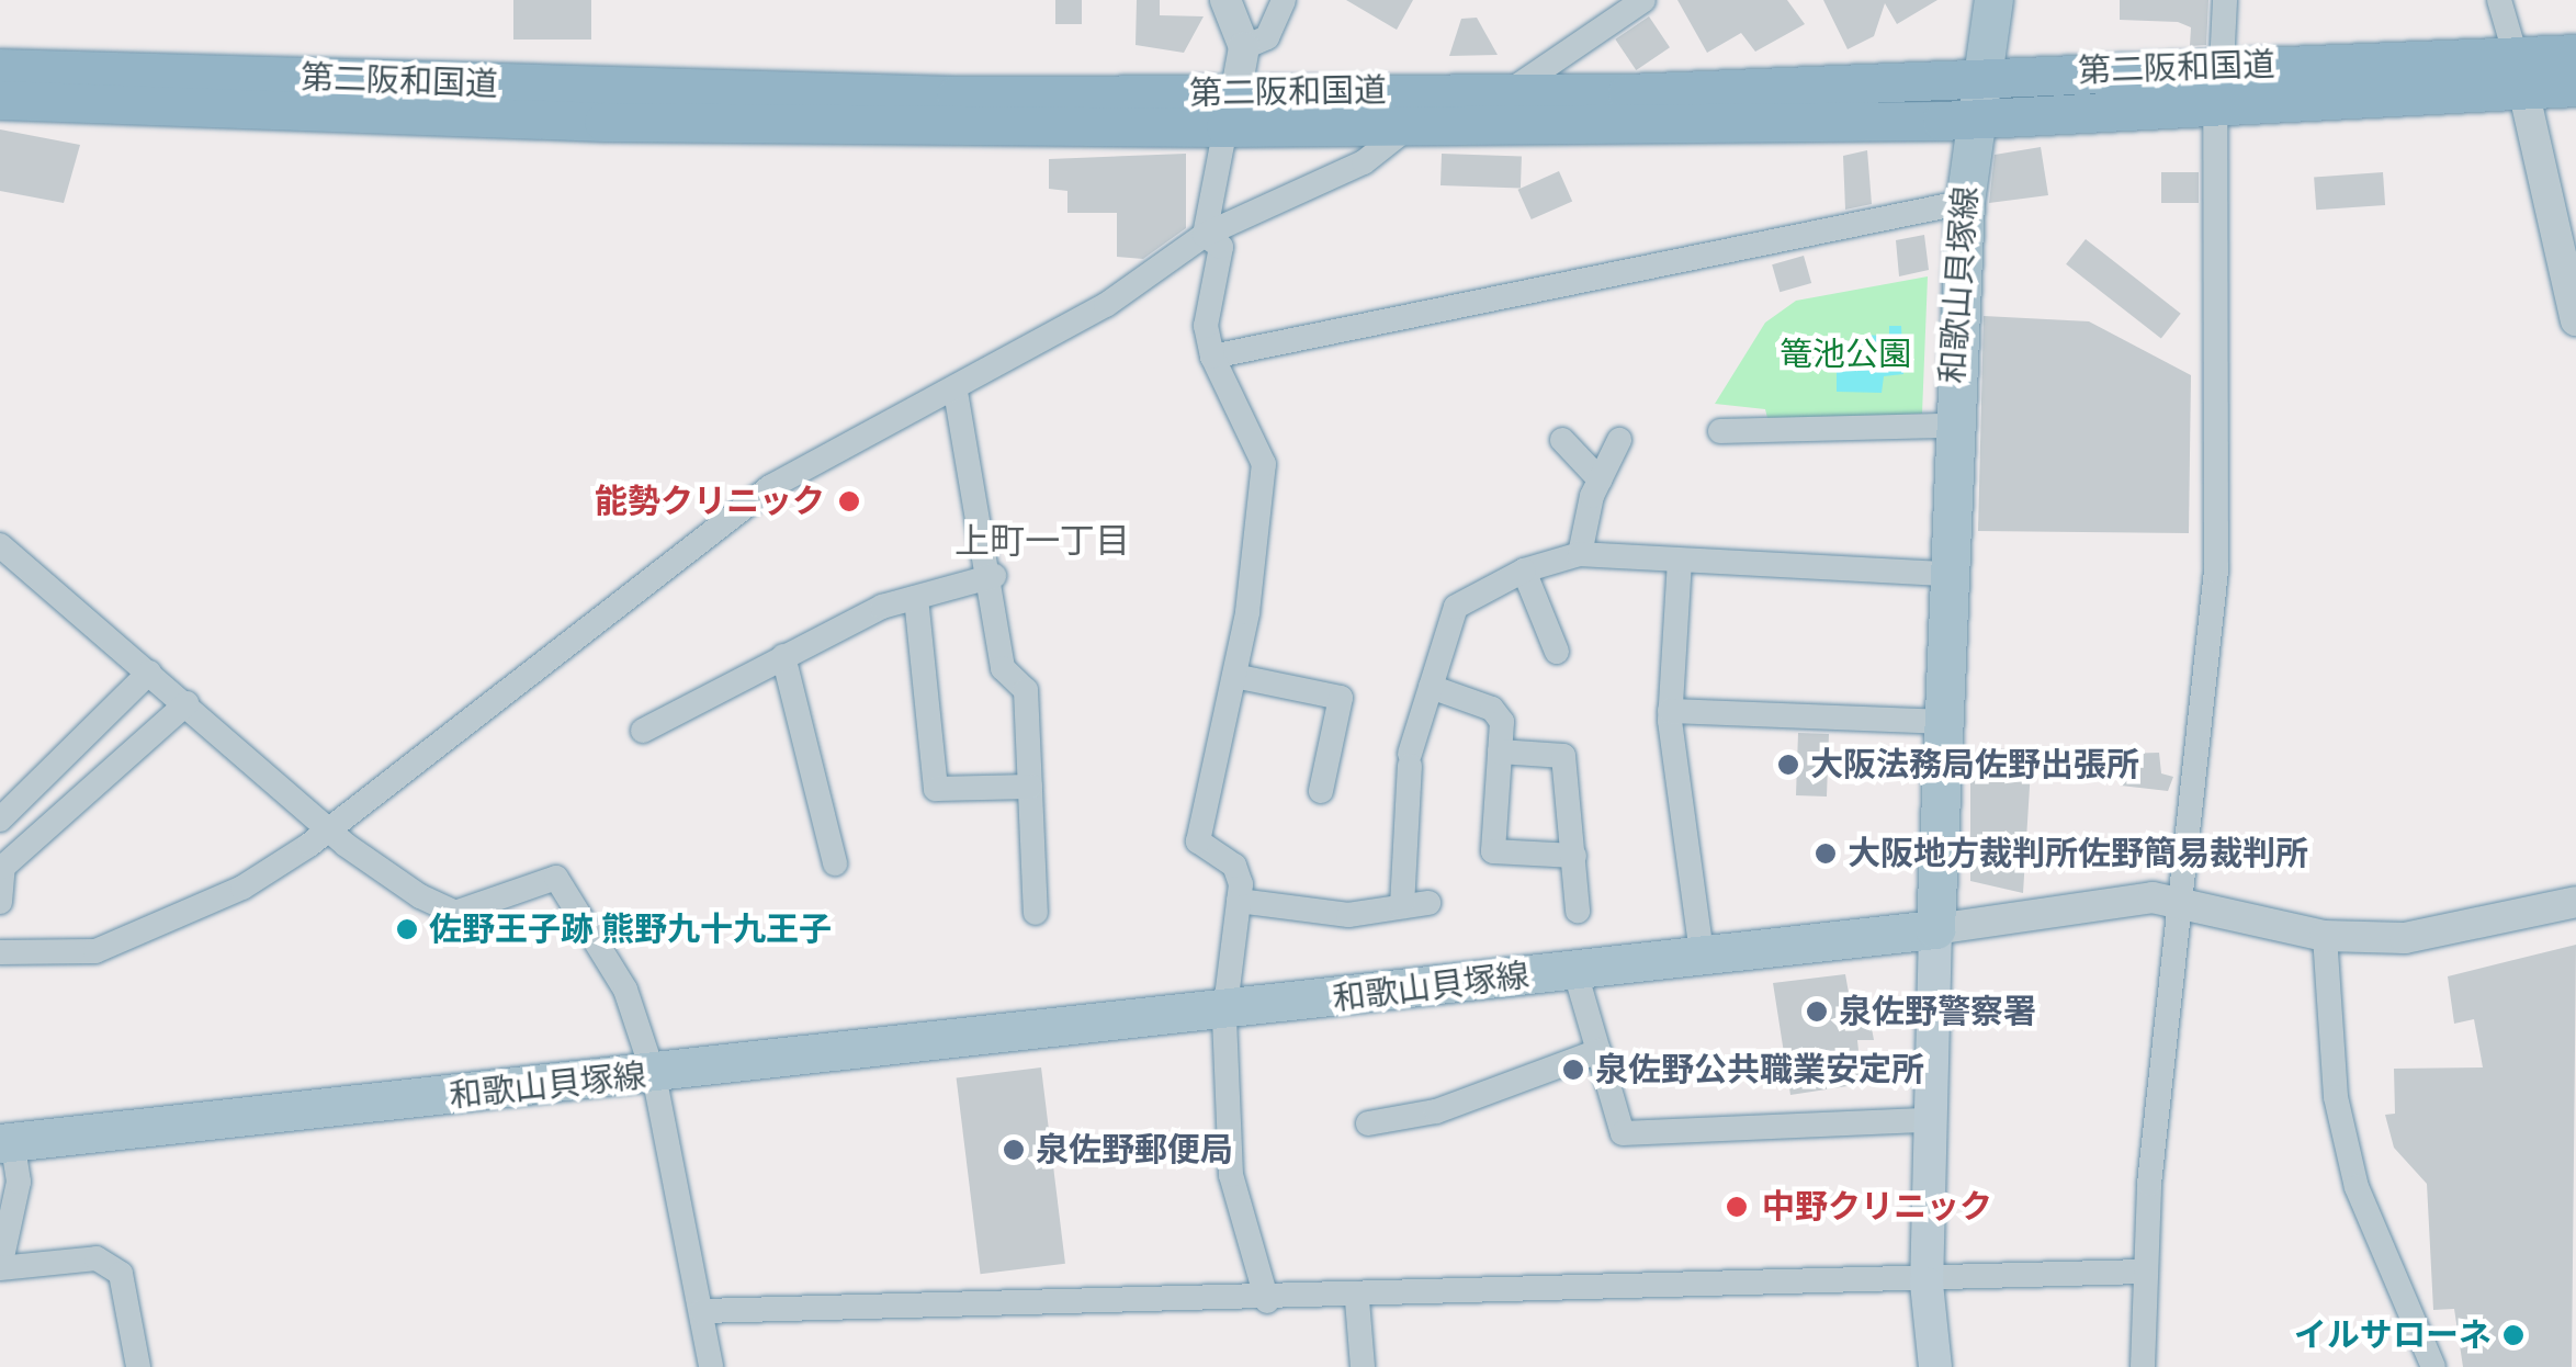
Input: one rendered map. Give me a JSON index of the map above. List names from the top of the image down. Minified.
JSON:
{"streets":{"highway":["第二阪和国道"],"main road":["和歌山貝塚線"]},"crossings":[["第二阪和国道","和歌山貝塚線"]],"districts":["上町一丁目"],"parks":["篭池公園"],"places":["能勢クリニック","大阪法務局佐野出張所","大阪地方裁判所佐野簡易裁判所","佐野王子跡 熊野九十九王子","泉佐野警察署","泉佐野公共職業安定所","泉佐野郵便局","中野クリニック","イルサローネ"]}
